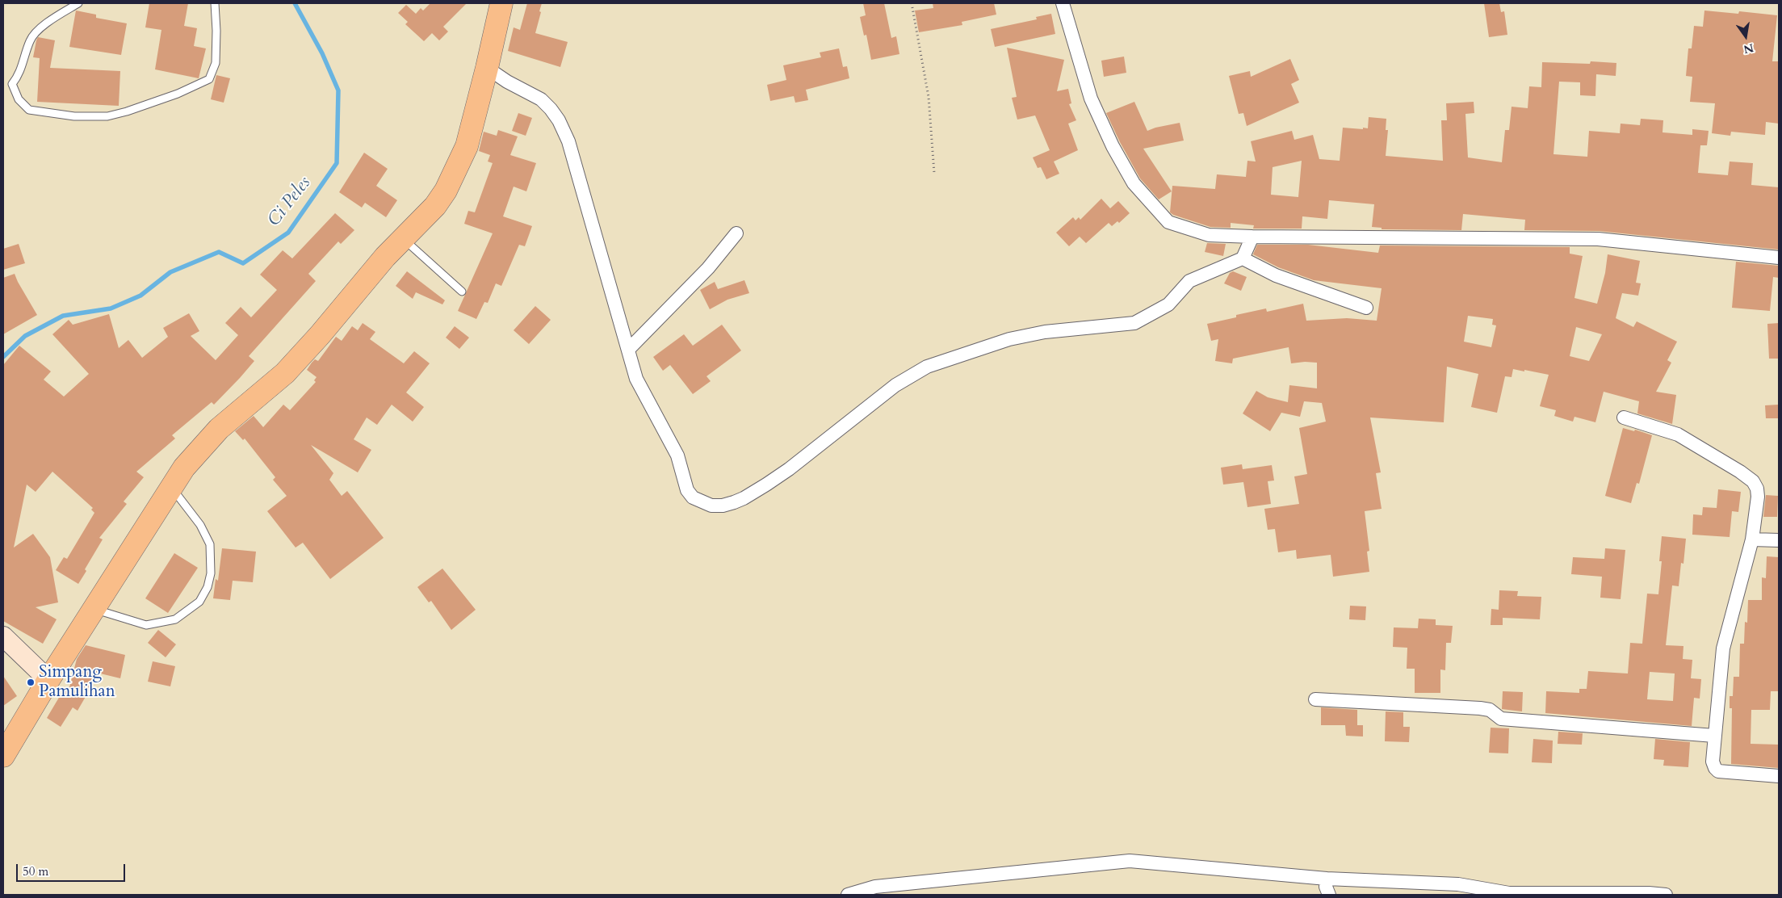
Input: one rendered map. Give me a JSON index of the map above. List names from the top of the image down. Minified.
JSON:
{"water":["Ci Peles"],"places":["Simpang Pamulihan"],"scale_bar":"50 m","north":"bottom"}
